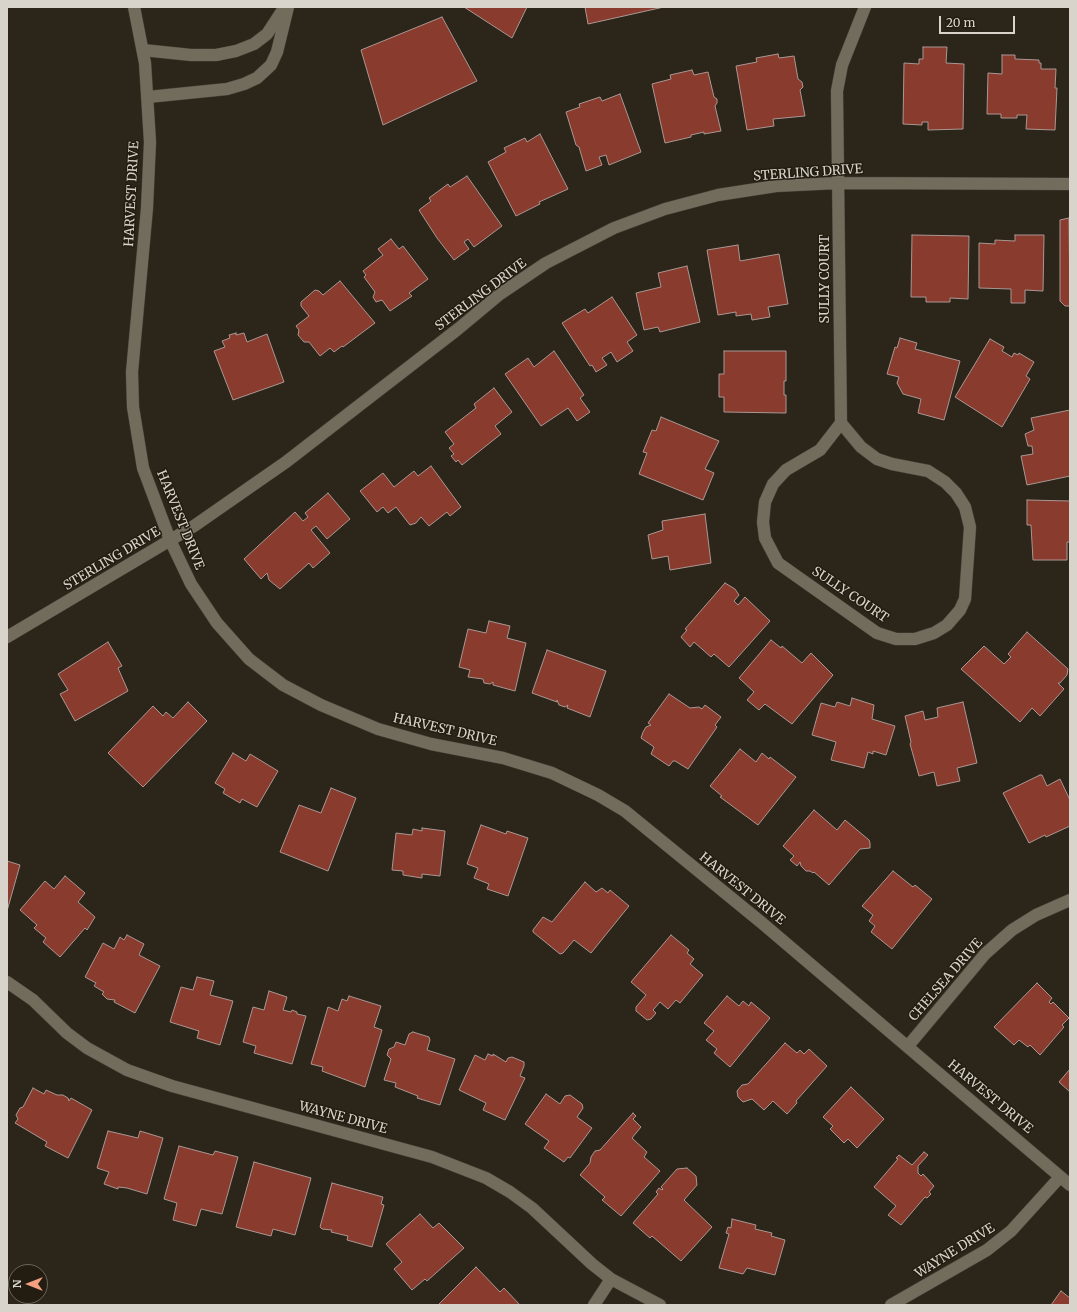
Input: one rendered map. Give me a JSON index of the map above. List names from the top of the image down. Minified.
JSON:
{"streets":{"street":["STERLING DRIVE","HARVEST DRIVE","SULLY COURT","CHELSEA DRIVE","WAYNE DRIVE"]},"crossings":[["STERLING DRIVE","HARVEST DRIVE"],["STERLING DRIVE","SULLY COURT"],["HARVEST DRIVE","CHELSEA DRIVE"],["HARVEST DRIVE","WAYNE DRIVE"]],"scale_bar":"20 m","north":"left"}
